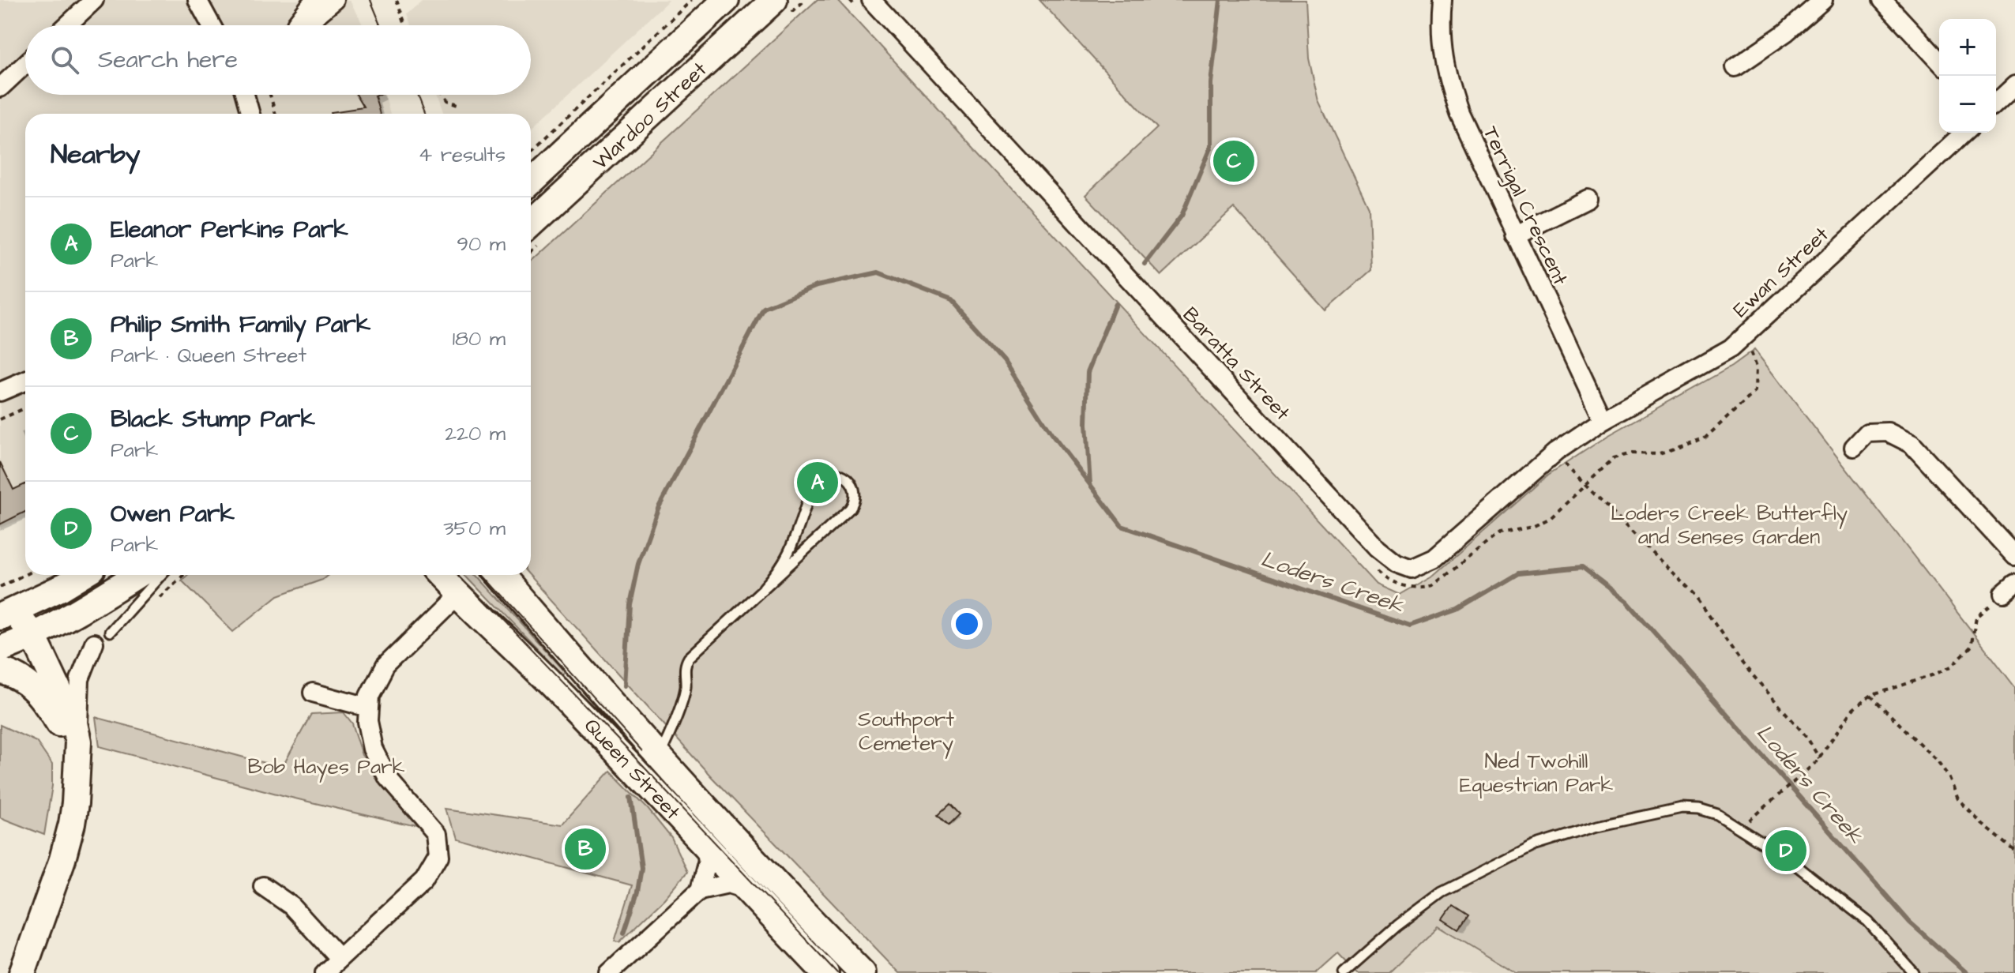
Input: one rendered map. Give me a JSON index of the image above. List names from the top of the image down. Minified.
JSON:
{"streets":{"street":["Wardoo Street","Terrigal Crescent","Ewan Street","Baratta Street","Queen Street"]},"crossings":[["Terrigal Crescent","Ewan Street"],["Terrigal Crescent","Baratta Street"],["Ewan Street","Baratta Street"]],"water":["Loders Creek"],"parks":["Loders Creek Butterfly and Senses Garden","Southport Cemetery","Ned Twohill Equestrian Park","Bob Hayes Park"],"page":{"map_buttons":["+","−"],"search":"Search here","heading":["Nearby","4 results"],"pins":["C","A","B","D"],"list":[{"mark":"A","name":"Eleanor Perkins Park","note":"Park","value":"90 m"},{"mark":"B","name":"Philip Smith Family Park","note":"Park · Queen Street","value":"180 m"},{"mark":"C","name":"Black Stump Park","note":"Park","value":"220 m"},{"mark":"D","name":"Owen Park","note":"Park","value":"350 m"}]}}
